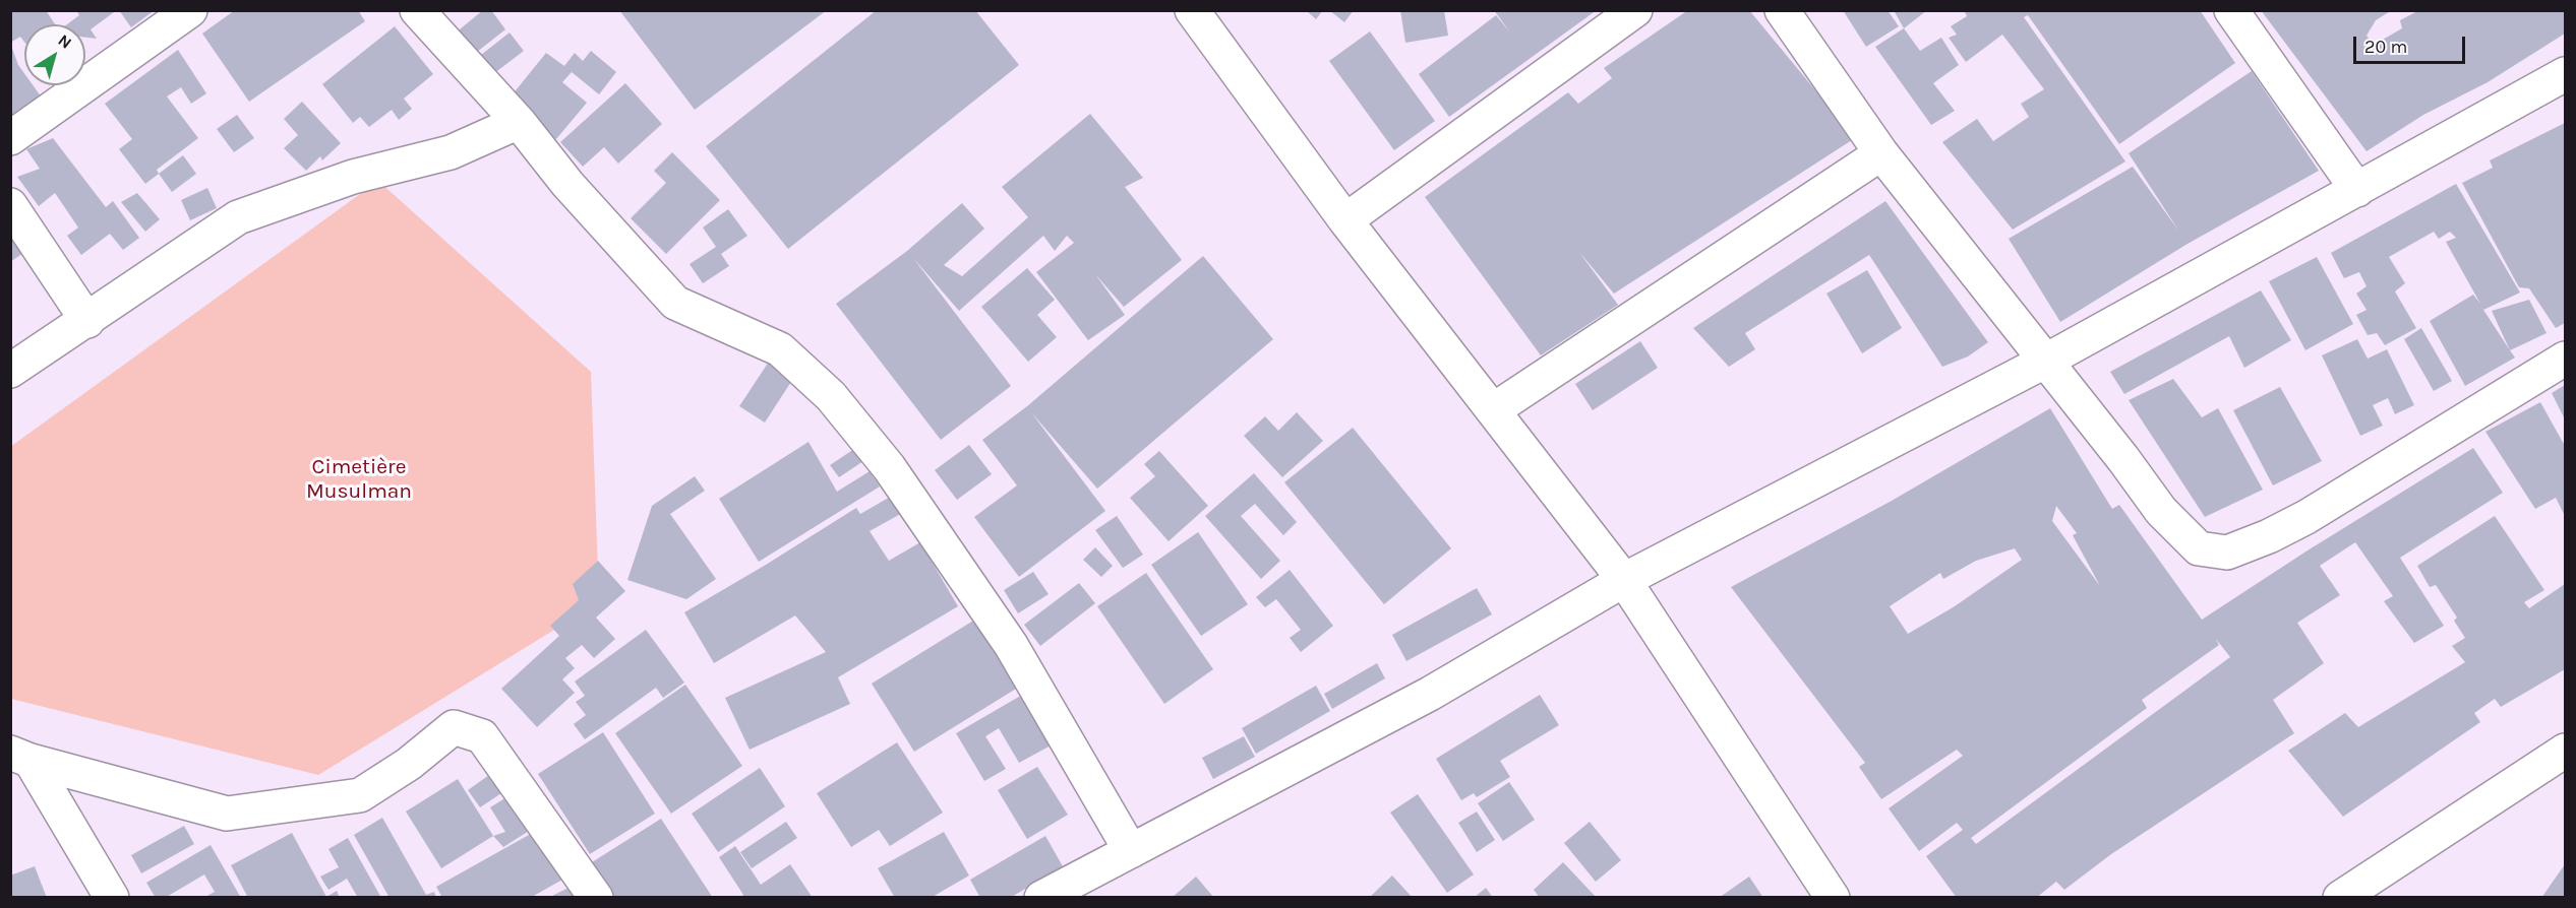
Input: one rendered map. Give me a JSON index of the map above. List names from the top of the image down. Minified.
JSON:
{"parks":["Cimetière Musulman"],"scale_bar":"20 m","north":"top right"}
